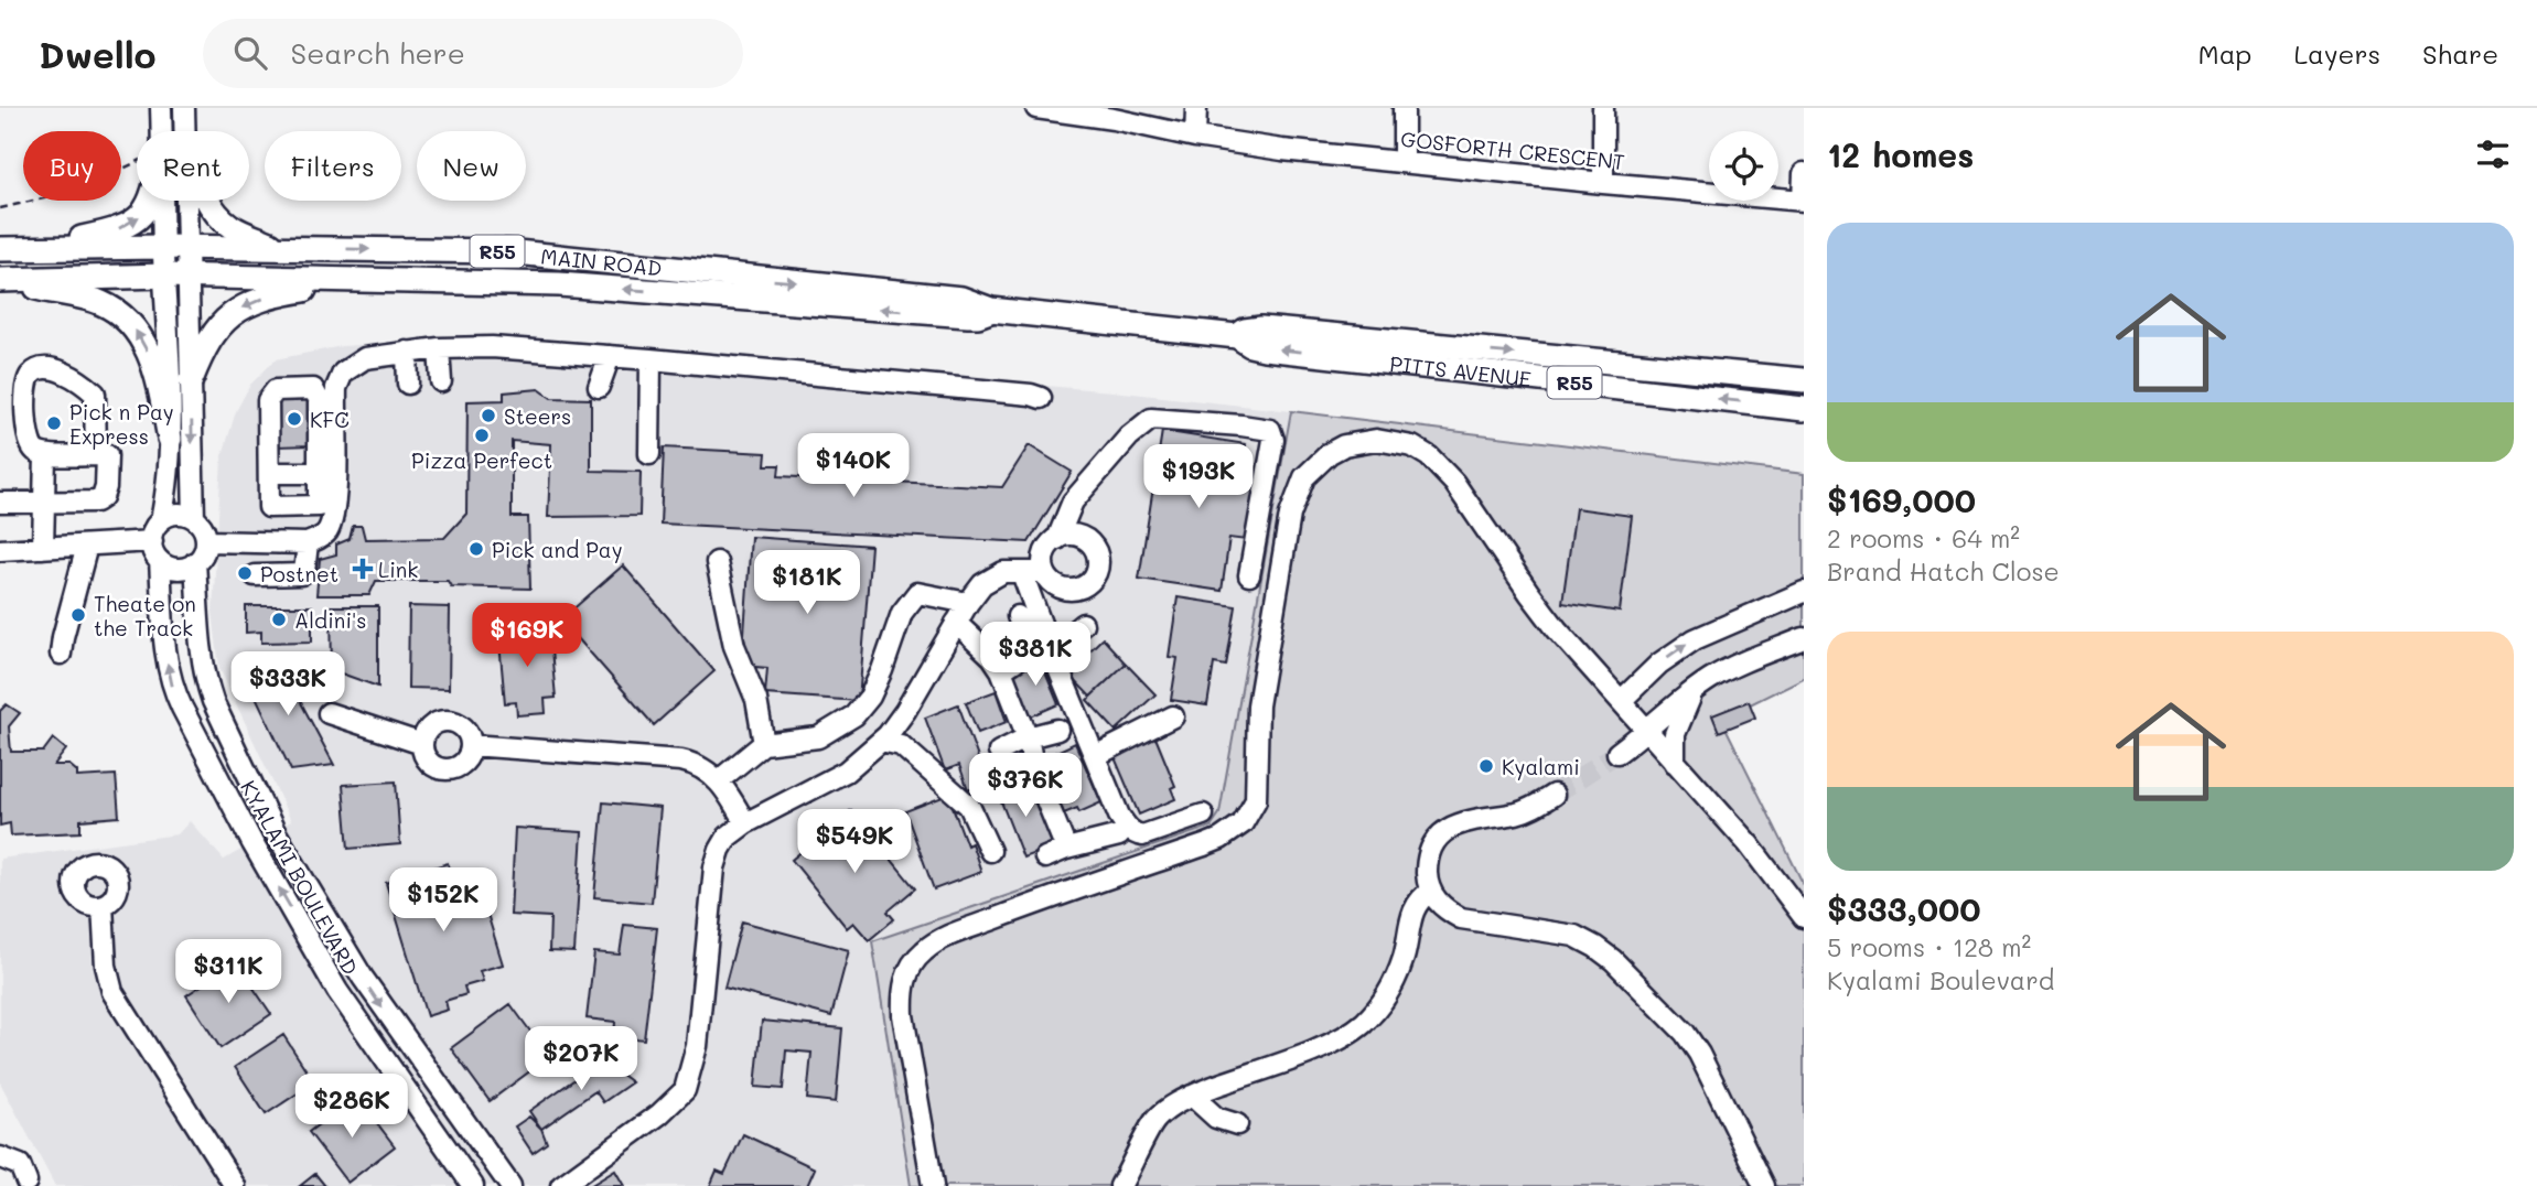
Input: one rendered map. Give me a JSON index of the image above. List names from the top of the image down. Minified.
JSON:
{"streets":{"main road":["R55","MAIN ROAD","PITTS AVENUE"],"street":["GOSFORTH CRESCENT","KYALAMI BOULEVARD"]},"crossings":[["R55","MAIN ROAD"],["MAIN ROAD","PITTS AVENUE"]],"places":{"other":["Steers","KFC","Pick n Pay Express","Pizza Perfect","Pick and Pay","Postnet","Theate on the Track","Aldini's","Kyalami"],"health":["Link"]},"page":{"header":"Dwello","search":"Search here","nav":["Map","Layers","Share"],"heading":"12 homes","chip":["Buy","Rent","Filters","New"],"list":[{"name":"$169,000","note":"2 rooms · 64 m² · Brand Hatch Close"},{"name":"$333,000","note":"5 rooms · 128 m² · Kyalami Boulevard"}],"price":["$140K","$193K","$181K","$169K","$381K","$333K","$376K","$549K","$152K","$311K","$207K","$286K"]}}
